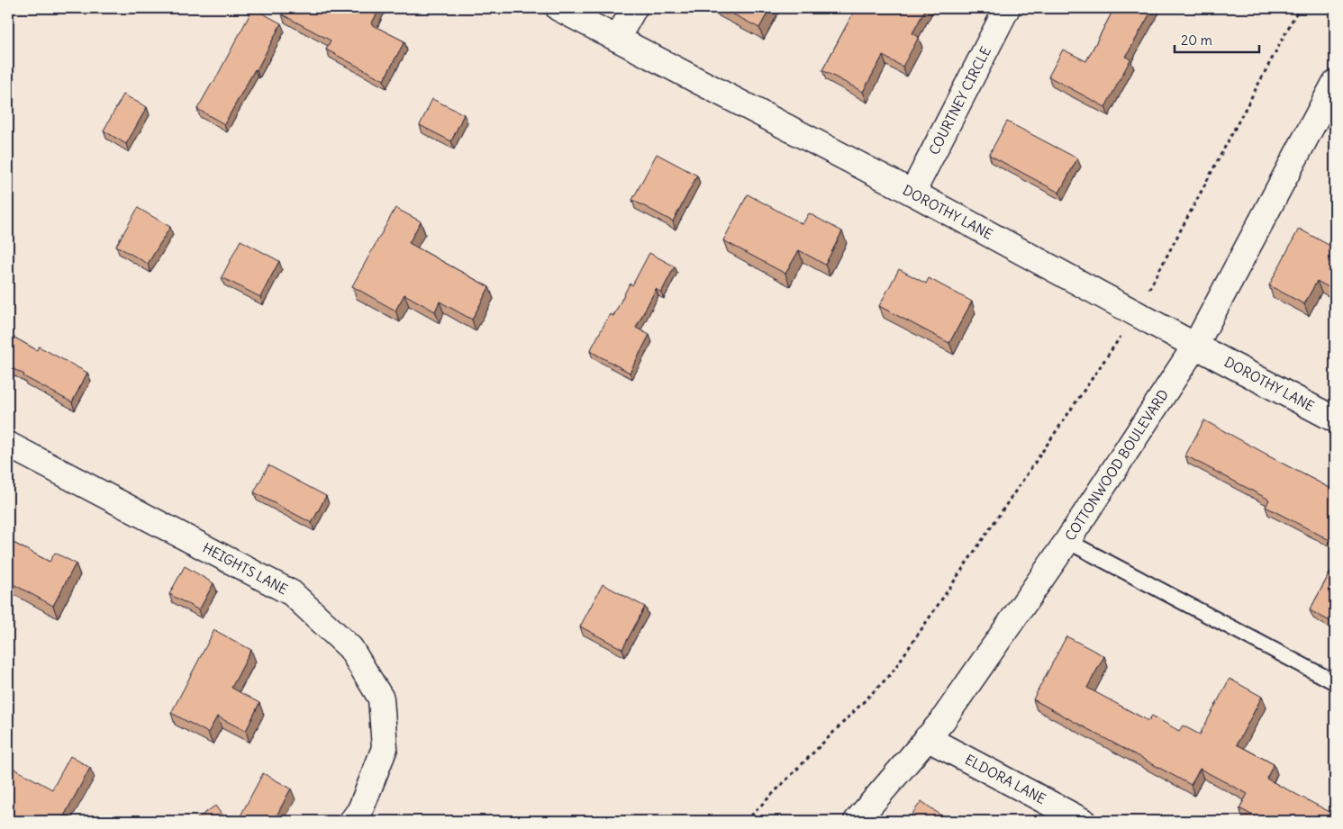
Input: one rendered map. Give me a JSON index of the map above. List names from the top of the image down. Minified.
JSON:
{"streets":{"street":["COURTNEY CIRCLE","DOROTHY LANE","COTTONWOOD BOULEVARD","HEIGHTS LANE","ELDORA LANE"]},"crossings":[["COURTNEY CIRCLE","DOROTHY LANE"],["DOROTHY LANE","COTTONWOOD BOULEVARD"],["COTTONWOOD BOULEVARD","ELDORA LANE"]],"scale_bar":"20 m"}
